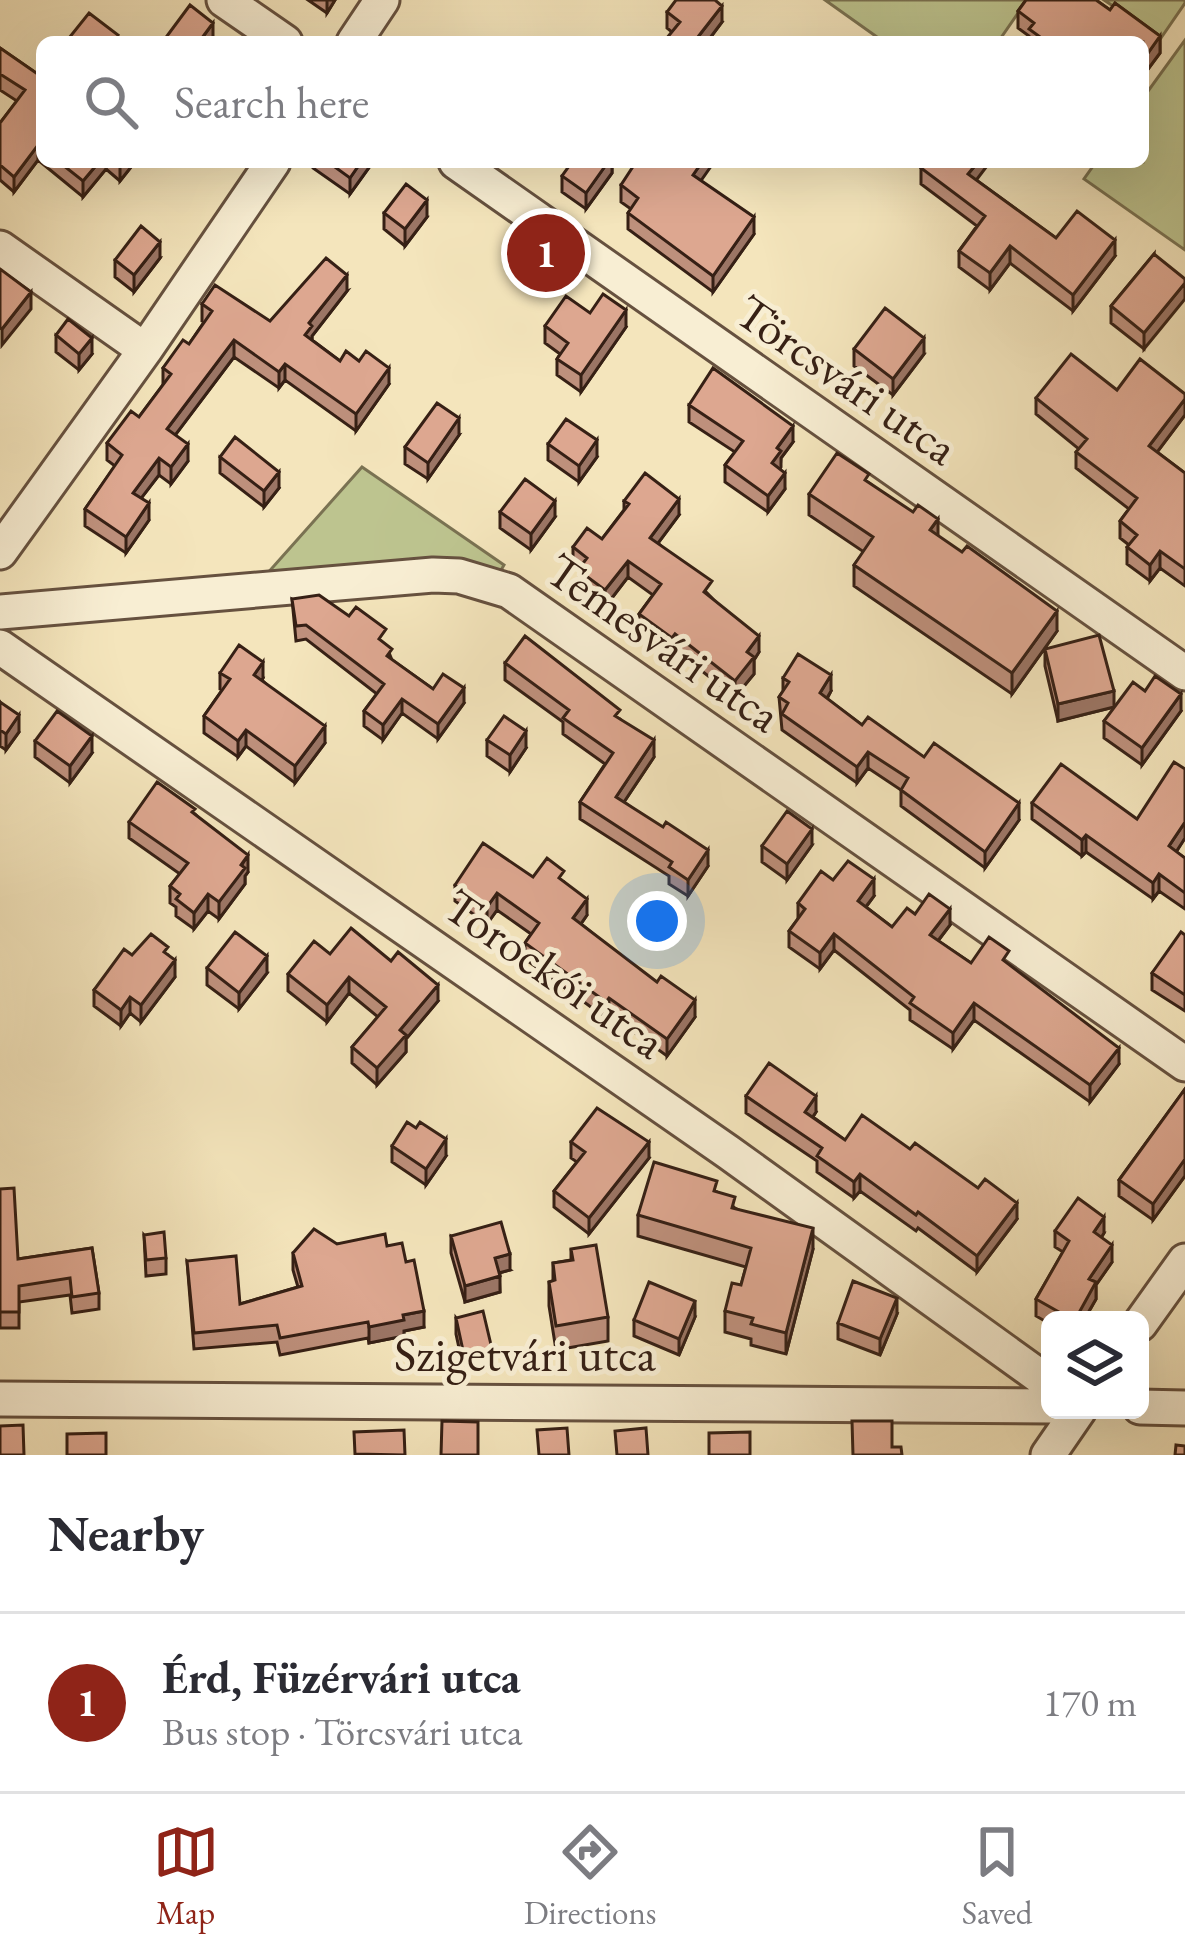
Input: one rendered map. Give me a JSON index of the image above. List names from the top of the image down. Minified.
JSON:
{"streets":{"street":["Törcsvári utca","Temesvári utca","Torockói utca","Szigetvári utca"]},"page":{"search":"Search here","pins":"1","heading":"Nearby","list":[{"mark":"1","name":"Érd, Füzérvári utca","note":"Bus stop · Törcsvári utca","value":"170 m"}],"nav":["Map","Directions","Saved"]}}
